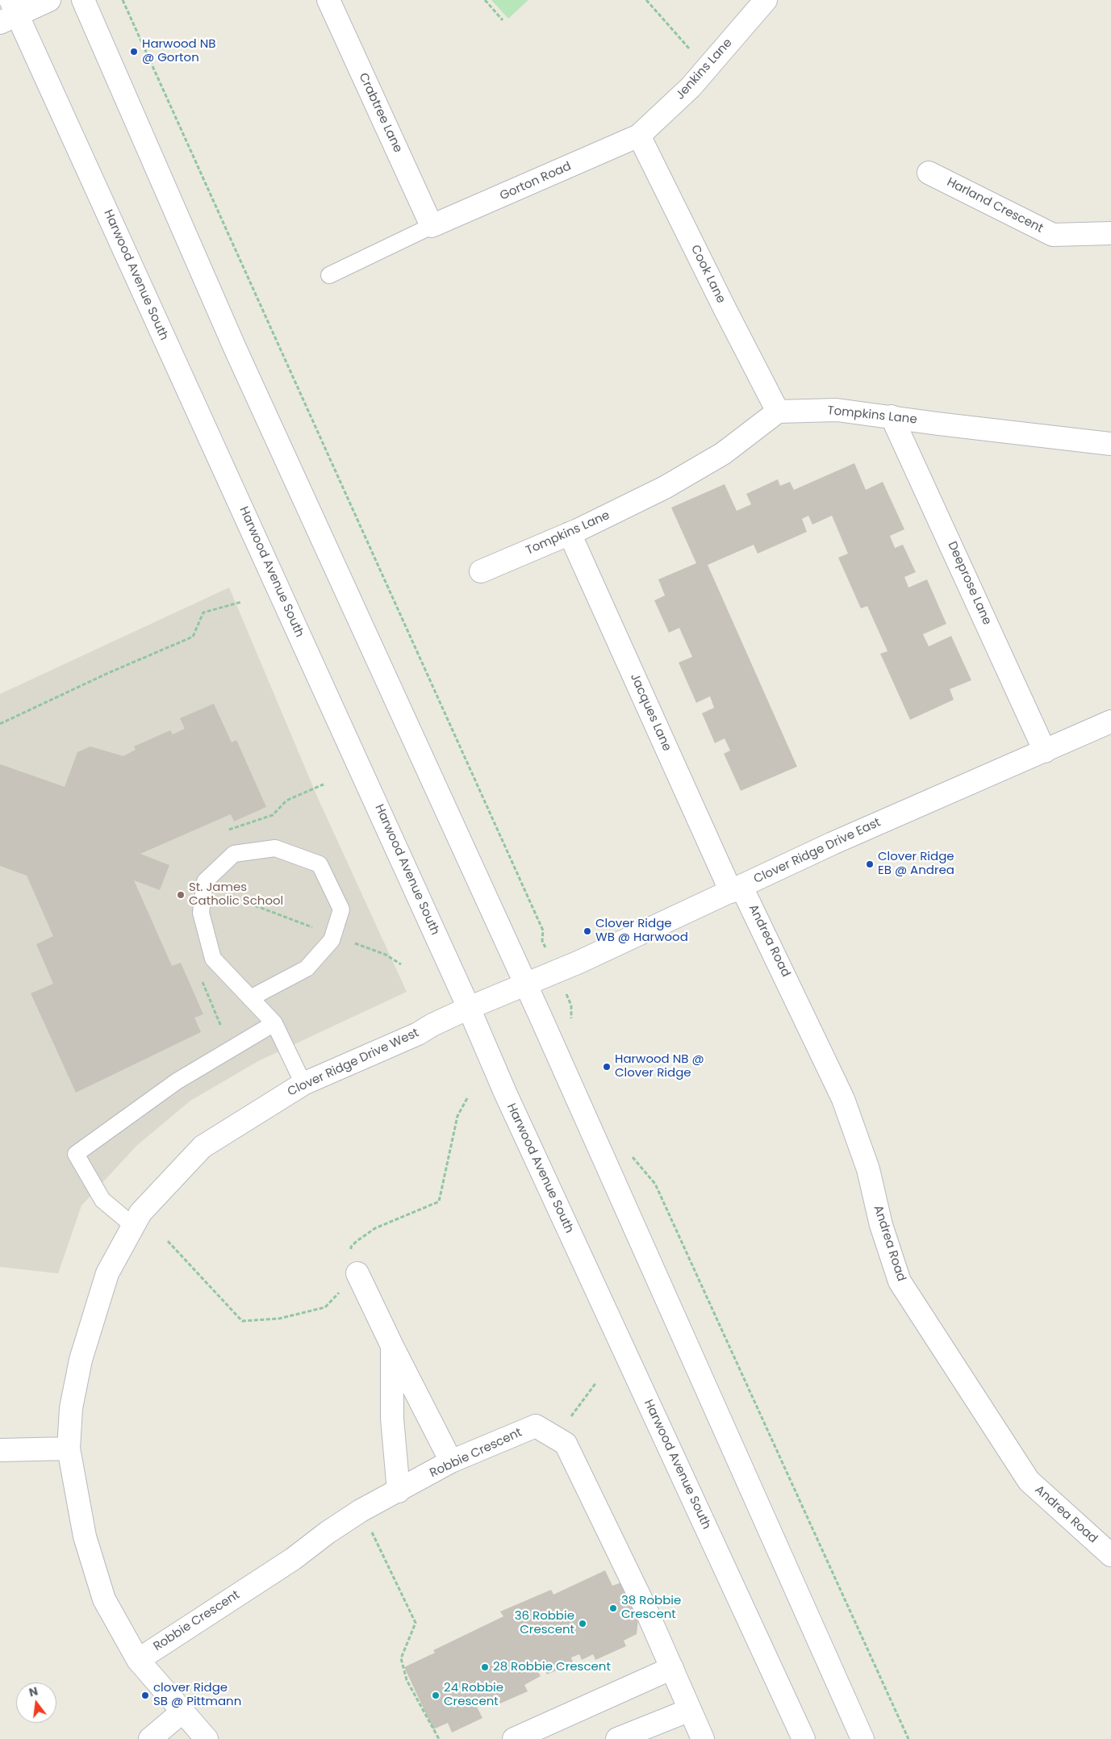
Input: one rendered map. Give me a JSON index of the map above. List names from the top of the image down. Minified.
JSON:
{"streets":{"street":["Jenkins Lane","Crabtree Lane","Gorton Road","Harland Crescent","Cook Lane","Harwood Avenue South","Tompkins Lane","Deeprose Lane","Jacques Lane","Clover Ridge Drive East","Andrea Road","Clover Ridge Drive West","Robbie Crescent"]},"crossings":[["Jenkins Lane","Gorton Road"],["Jenkins Lane","Cook Lane"],["Crabtree Lane","Gorton Road"],["Gorton Road","Cook Lane"],["Cook Lane","Tompkins Lane"],["Harwood Avenue South","Clover Ridge Drive West"],["Tompkins Lane","Deeprose Lane"],["Tompkins Lane","Jacques Lane"],["Deeprose Lane","Clover Ridge Drive East"],["Jacques Lane","Clover Ridge Drive East"],["Jacques Lane","Andrea Road"],["Clover Ridge Drive East","Andrea Road"],["Clover Ridge Drive East","Clover Ridge Drive West"],["Clover Ridge Drive West","Robbie Crescent"]],"places":["Harwood NB @ Gorton","Clover Ridge EB @ Andrea","St. James Catholic School","Clover Ridge WB @ Harwood","Harwood NB @ Clover Ridge","38 Robbie Crescent","36 Robbie Crescent","28 Robbie Crescent","clover Ridge SB @ Pittmann","24 Robbie Crescent"],"north":"top"}
